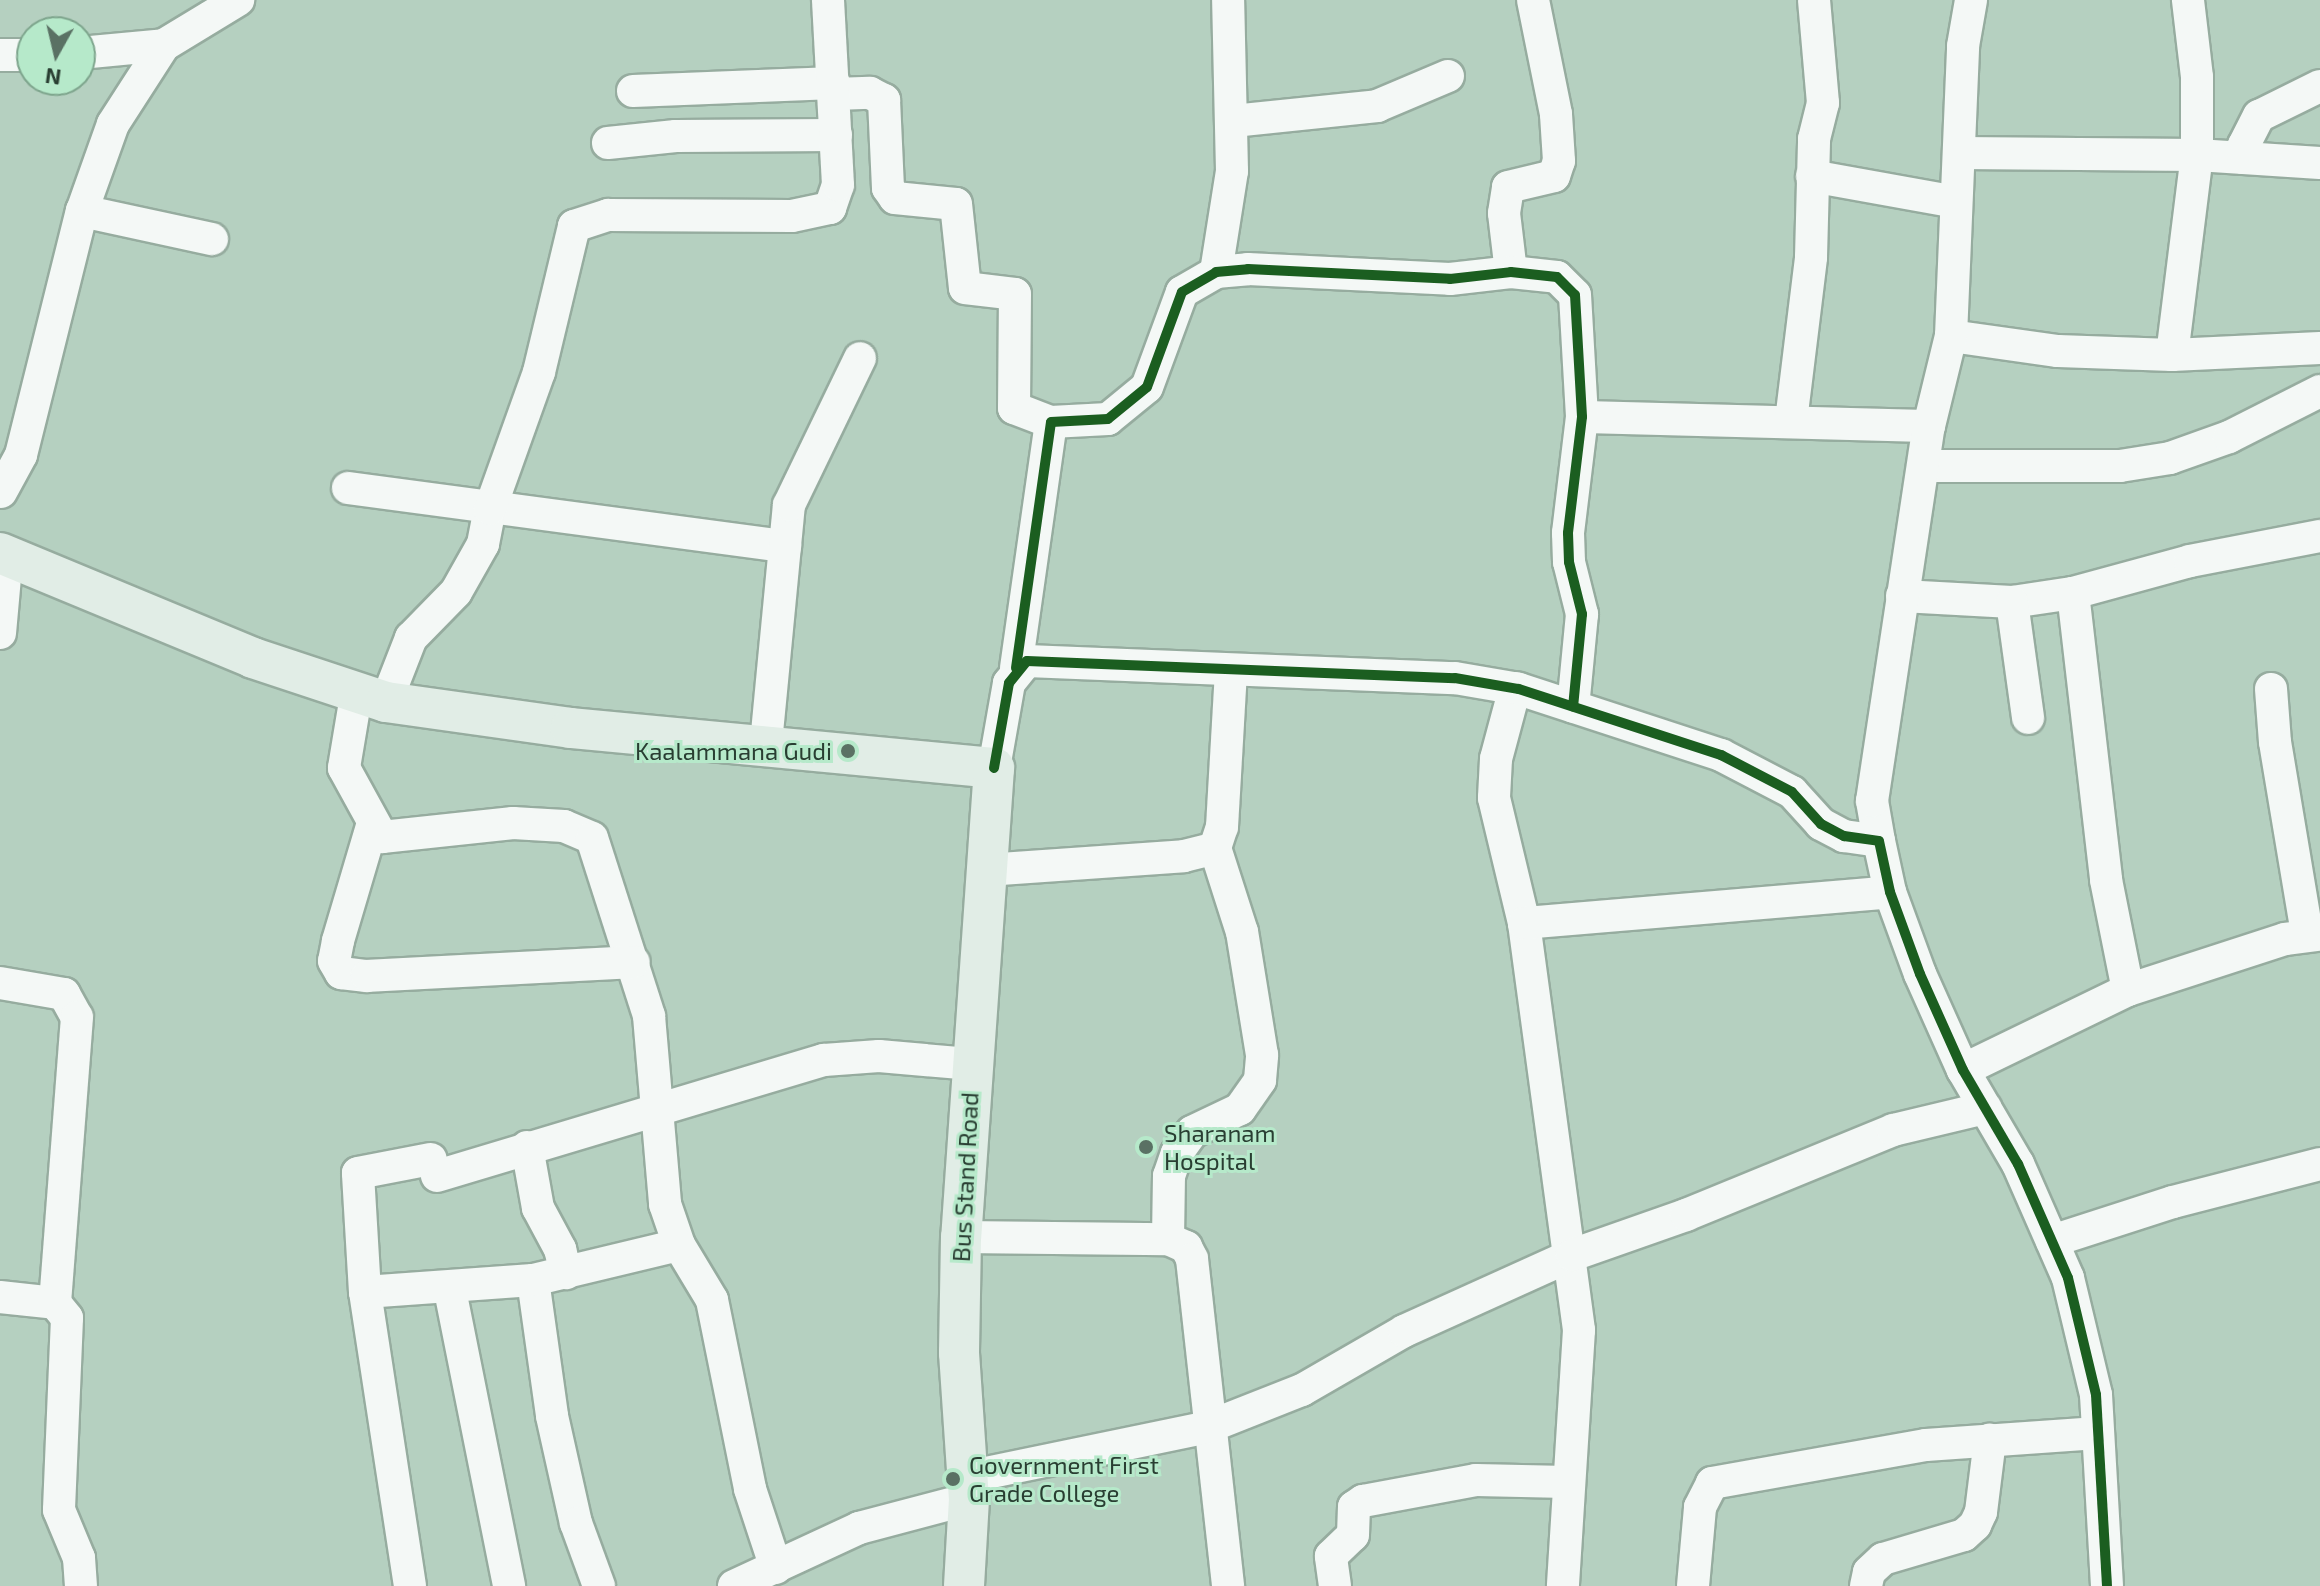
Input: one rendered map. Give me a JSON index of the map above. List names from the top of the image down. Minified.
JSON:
{"streets":{"main road":["Bus Stand Road"]},"places":["Kaalammana Gudi","Sharanam Hospital","Government First Grade College"],"north":"bottom"}
